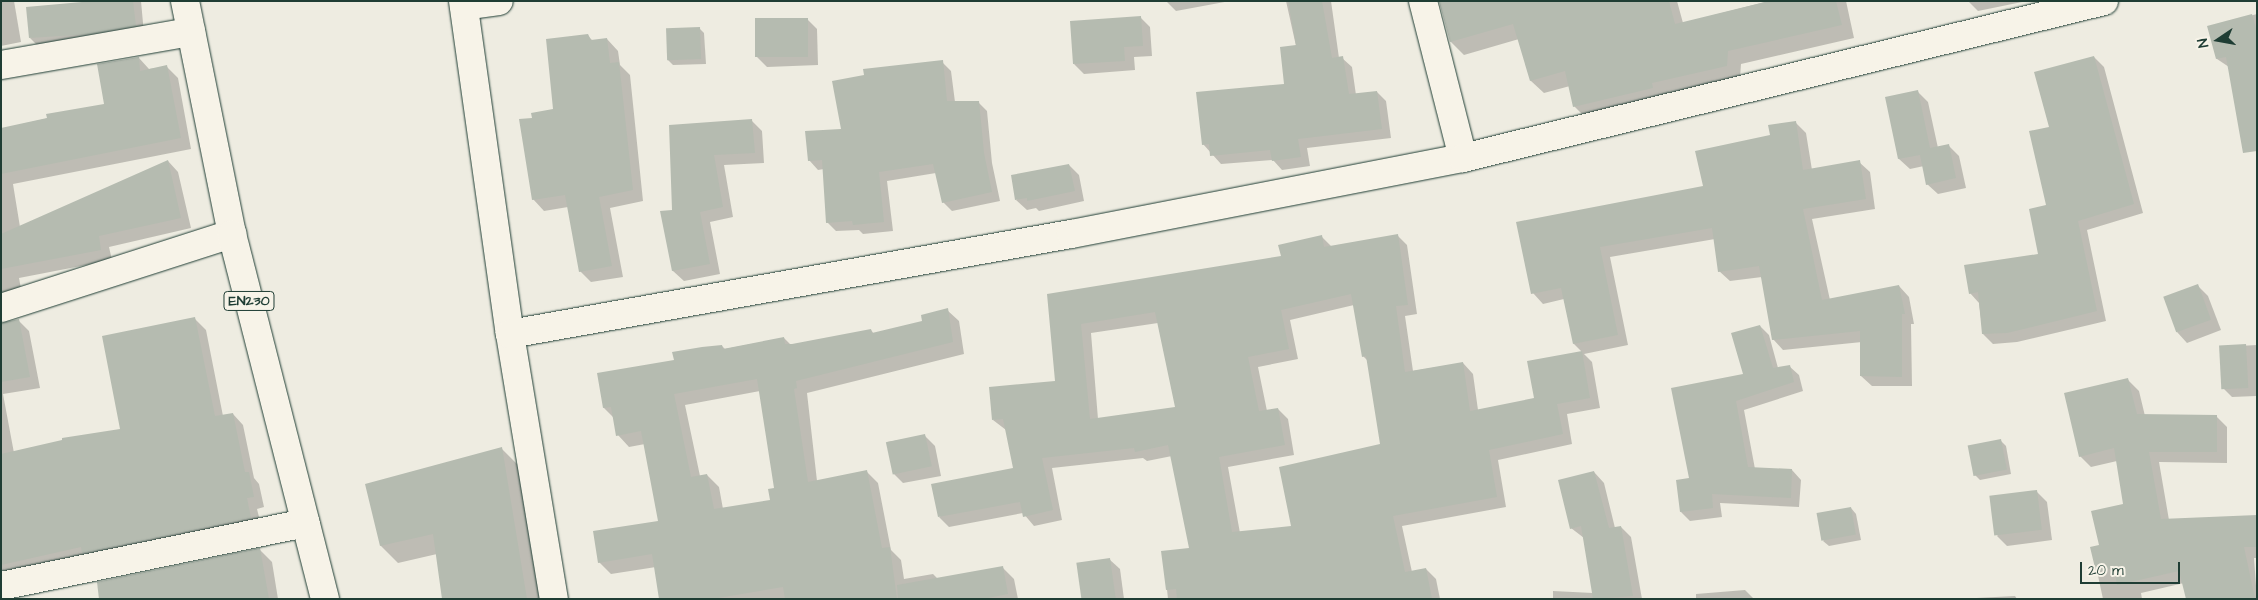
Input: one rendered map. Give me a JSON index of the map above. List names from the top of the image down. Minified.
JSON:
{"streets":{"street":["EN230"]},"scale_bar":"20 m","north":"left"}
